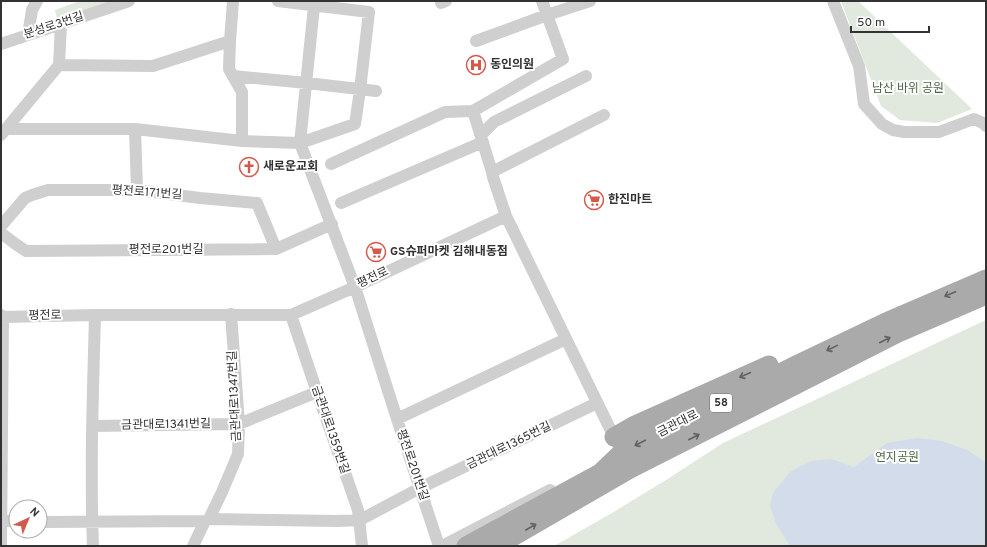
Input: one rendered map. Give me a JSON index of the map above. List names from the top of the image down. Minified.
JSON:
{"streets":{"main road":["58","금관대로"],"street":["분성로3번길","평전로171번길","평전로201번길","평전로","금관대로1347번길","금관대로1341번길","금관대로1359번길","금관대로1365번길"]},"crossings":[["평전로171번길","평전로201번길"],["평전로201번길","평전로"],["평전로201번길","금관대로1365번길"],["평전로","금관대로1347번길"],["평전로","금관대로1359번길"],["금관대로1347번길","금관대로1341번길"],["금관대로1359번길","금관대로1365번길"]],"parks":["남산 바위 공원","연지공원"],"places":{"hospital":["동인의원"],"church":["새로운교회"],"supermarket":["한진마트","GS슈퍼마켓 김해내동점"]},"scale_bar":"50 m","north":"top right"}
